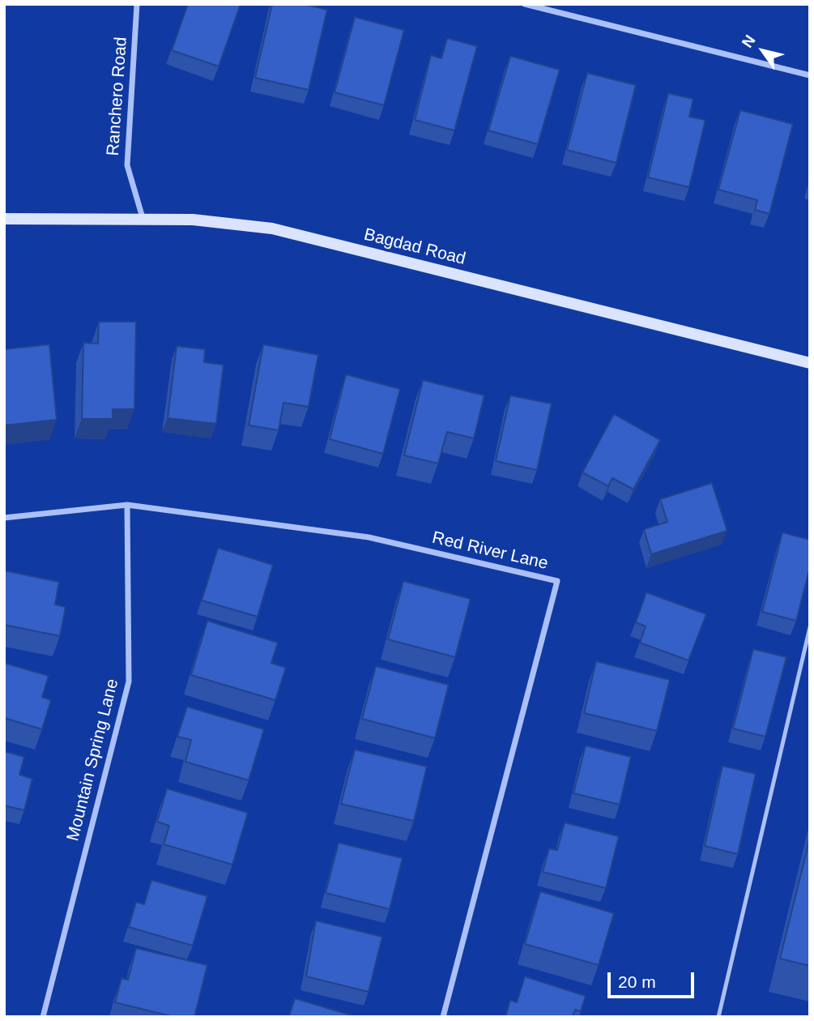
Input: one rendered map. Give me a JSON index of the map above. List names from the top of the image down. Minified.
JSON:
{"streets":{"street":["Ranchero Road","Bagdad Road","Red River Lane","Mountain Spring Lane"]},"crossings":[["Ranchero Road","Bagdad Road"],["Red River Lane","Mountain Spring Lane"]],"scale_bar":"20 m","north":"top left"}
